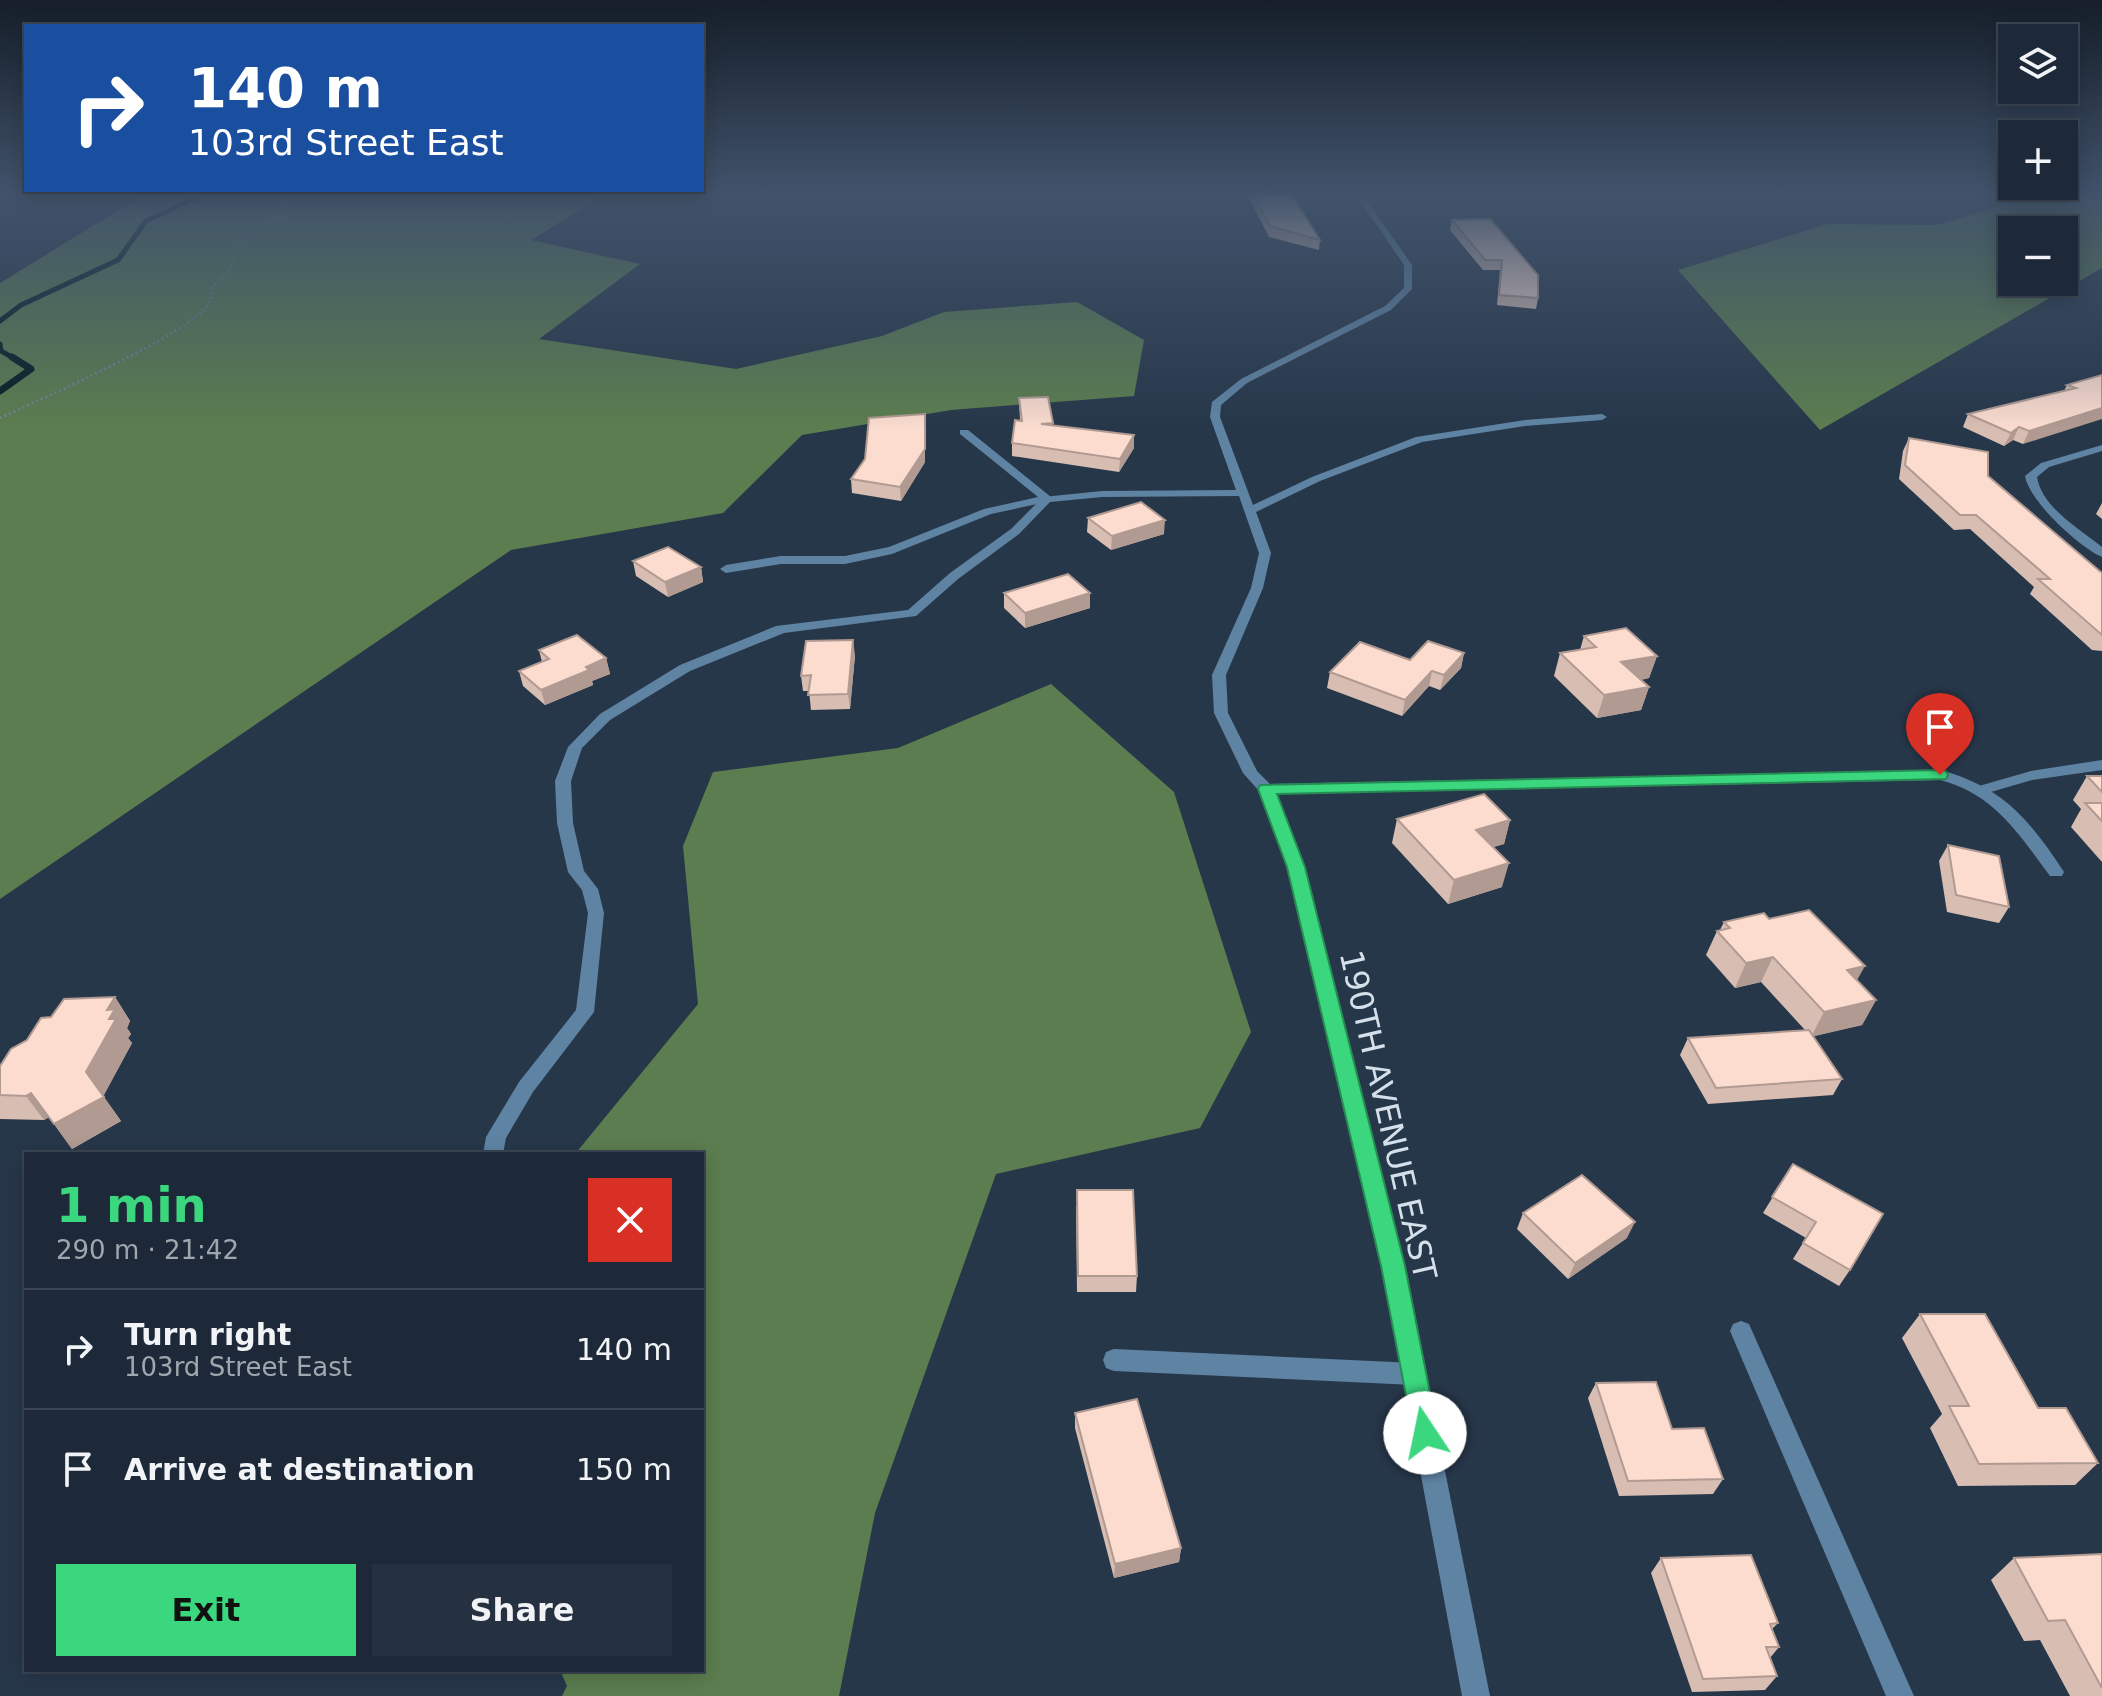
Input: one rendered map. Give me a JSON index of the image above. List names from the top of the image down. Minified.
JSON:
{"streets":{"street":["190TH AVENUE EAST"]},"page":{"map_buttons":["+","−"],"turn":["140 m","103rd Street East"],"heading":["1 min","290 m · 21:42"],"list":[{"name":"Turn right","note":"103rd Street East","value":"140 m"},{"name":"Arrive at destination","value":"150 m"}],"buttons":["Exit","Share"]}}
